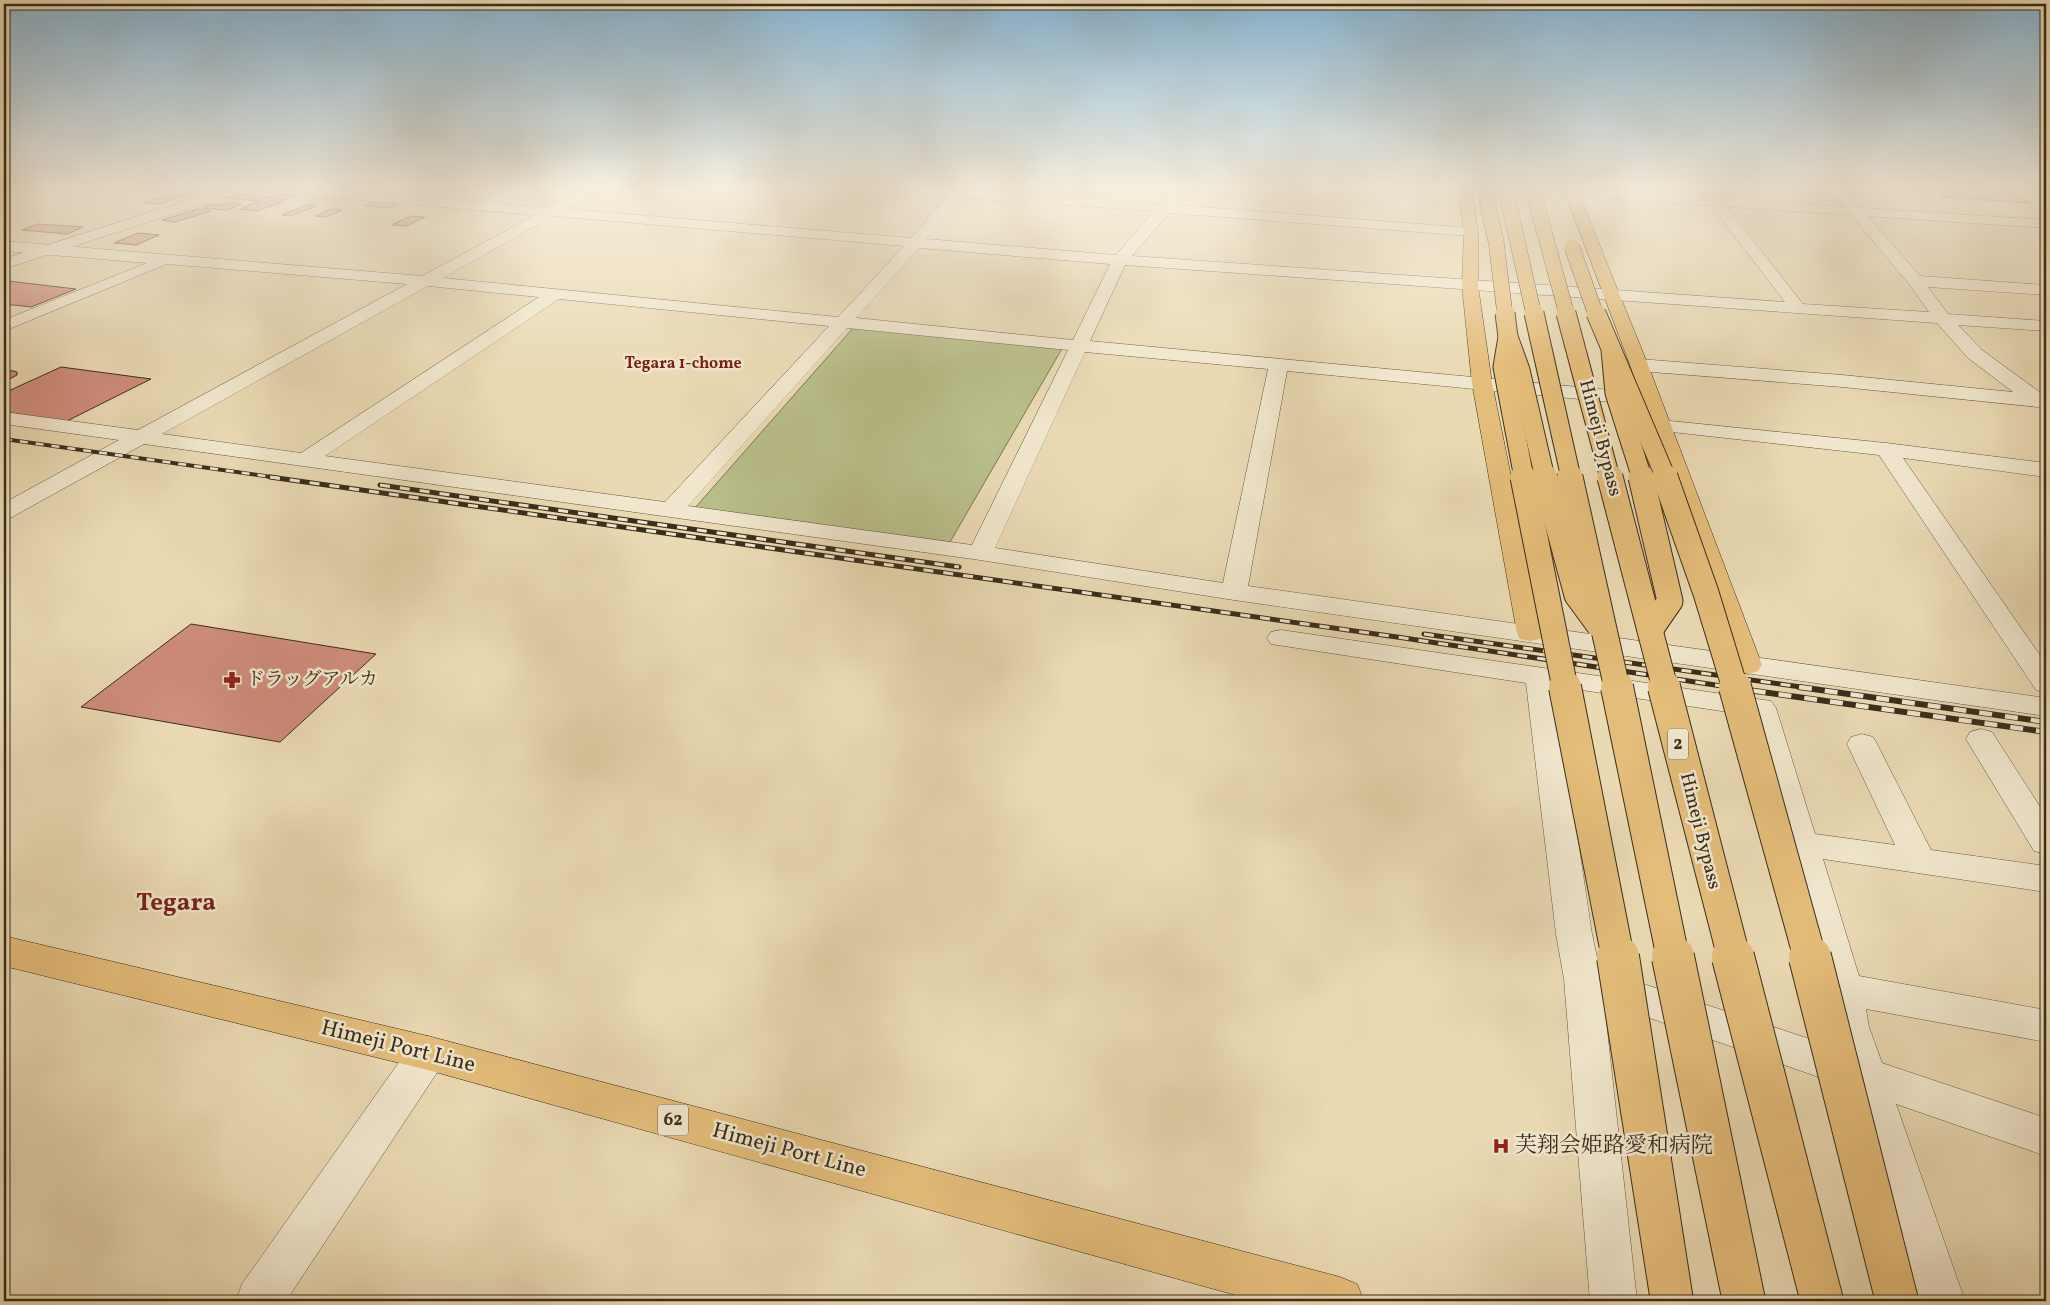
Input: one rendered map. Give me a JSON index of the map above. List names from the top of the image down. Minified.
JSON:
{"streets":{"main road":["Himeji Bypass","2","Himeji Port Line","62"]},"districts":["Tegara 1-chome","Tegara"],"places":{"pharmacy":["ドラッグアルカ"],"hospital":["芙翔会姫路愛和病院"]}}
